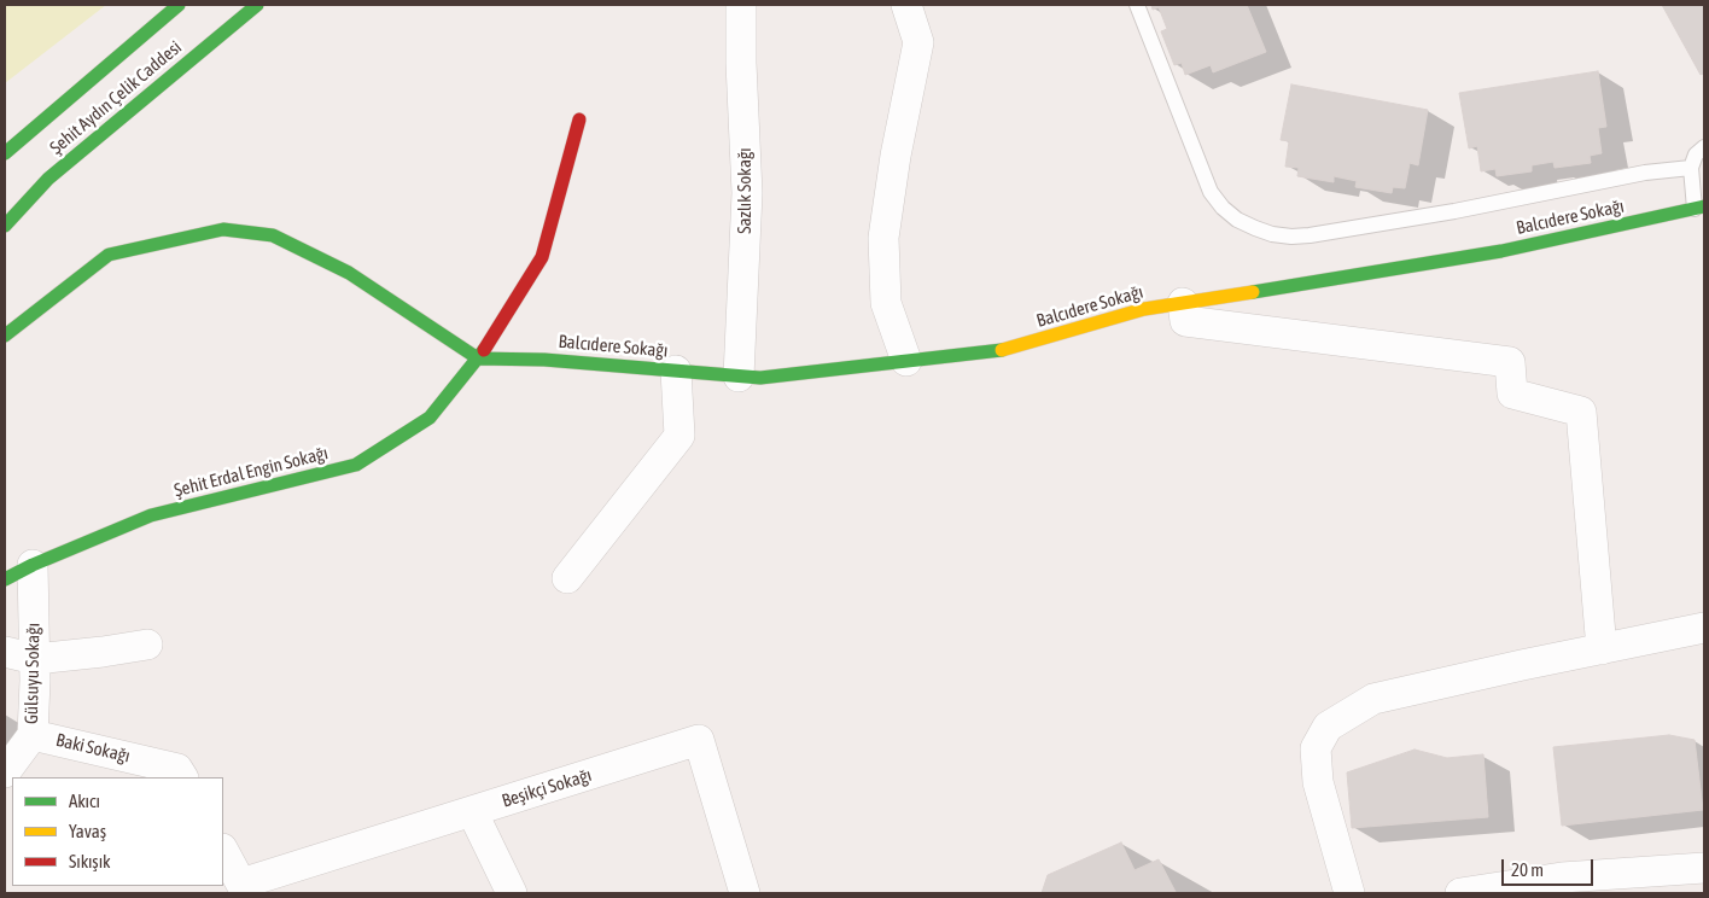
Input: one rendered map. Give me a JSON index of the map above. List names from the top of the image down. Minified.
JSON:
{"streets":{"street":["Şehit Aydın Çelik Caddesi","Sazlık Sokağı","Balcıdere Sokağı","Şehit Erdal Engin Sokağı","Gülsuyu Sokağı","Baki Sokağı","Beşikçi Sokağı"]},"crossings":[["Sazlık Sokağı","Balcıdere Sokağı"],["Balcıdere Sokağı","Şehit Erdal Engin Sokağı"],["Şehit Erdal Engin Sokağı","Gülsuyu Sokağı"],["Gülsuyu Sokağı","Baki Sokağı"]],"legend":["Akıcı","Yavaş","Sıkışık"],"scale_bar":"20 m"}
